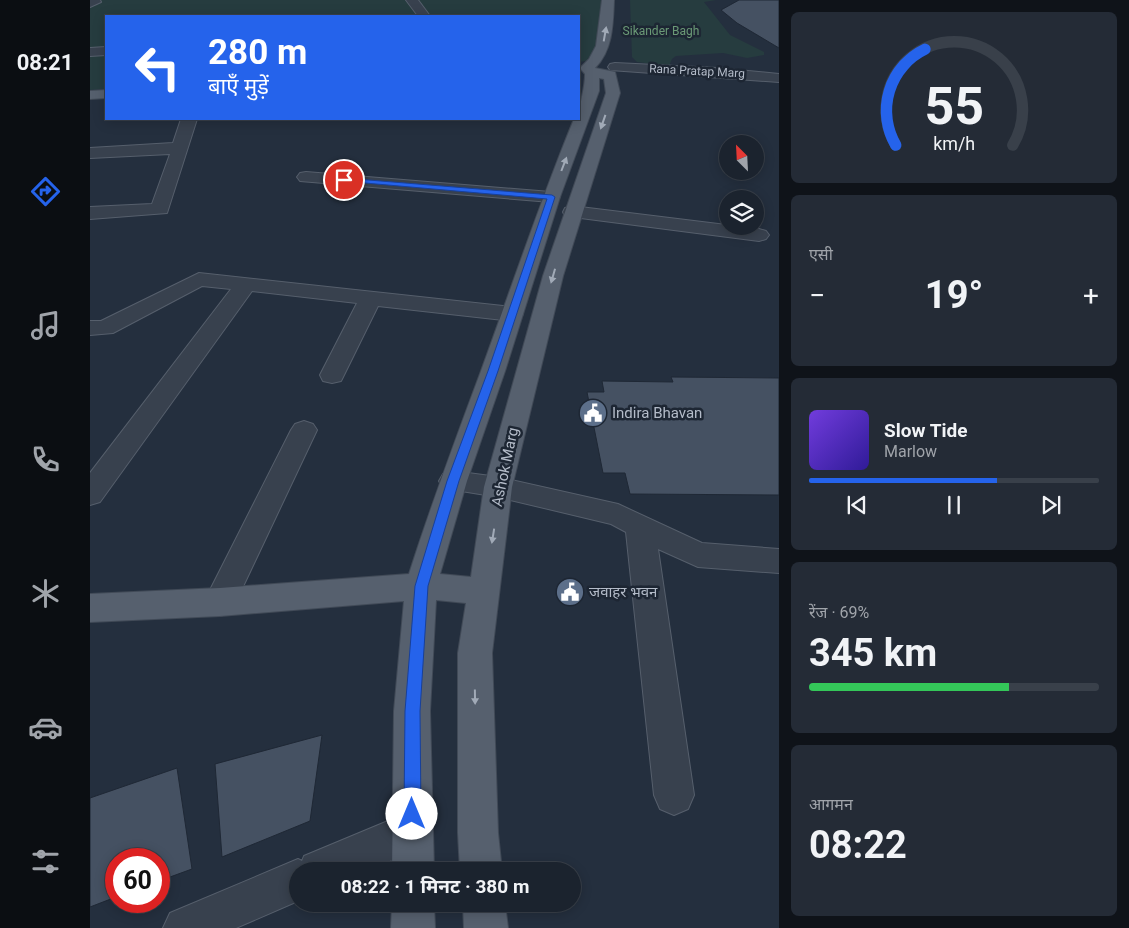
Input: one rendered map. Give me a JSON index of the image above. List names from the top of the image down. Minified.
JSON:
{"streets":{"main road":["Ashok Marg"],"street":["Rana Pratap Marg"]},"crossings":[["Rana Pratap Marg","Ashok Marg"]],"parks":["Sikander Bagh"],"places":{"public building":["Indira Bhavan","जवाहर भवन"]},"north":"top left","page":{"tabs":"08:21","turn":["280 m","बाएँ मुड़ें"],"tile":["एसी",["रेंज · 69%","345 km"],["आगमन","08:22"]],"heat":["−","19°","+"],"song":["Slow Tide","Marlow"],"limit":"60","trip":"08:22 · 1 मिनट · 380 m","gauge":["55","km/h"]}}
